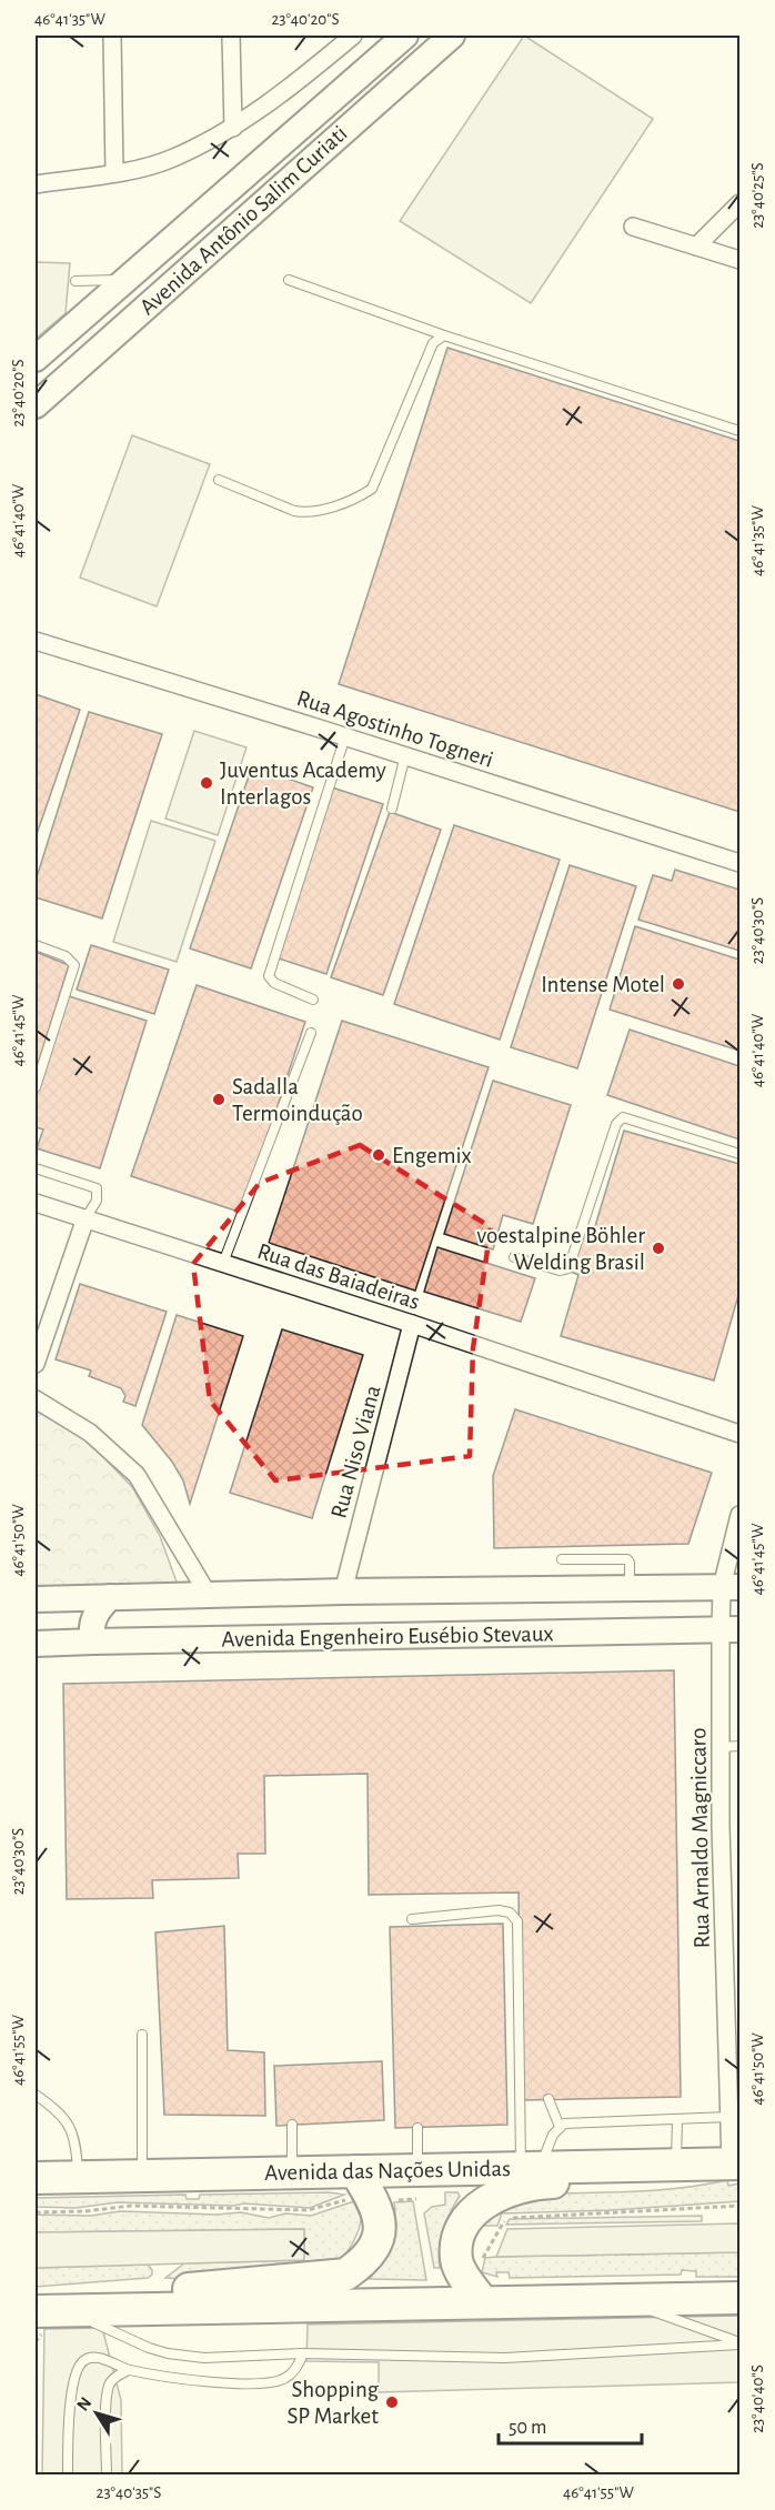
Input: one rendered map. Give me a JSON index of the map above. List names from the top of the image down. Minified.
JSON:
{"streets":{"highway":["Avenida das Nações Unidas"],"main road":["Avenida Antônio Salim Curiati","Avenida Engenheiro Eusébio Stevaux"],"street":["Rua Agostinho Togneri","Rua das Baiadeiras","Rua Niso Viana","Rua Arnaldo Magniccaro"]},"crossings":[["Rua das Baiadeiras","Rua Niso Viana"],["Rua Niso Viana","Avenida Engenheiro Eusébio Stevaux"],["Avenida Engenheiro Eusébio Stevaux","Rua Arnaldo Magniccaro"],["Rua Arnaldo Magniccaro","Avenida das Nações Unidas"]],"places":["Juventus Academy Interlagos","Intense Motel","Sadalla Termoindução","Engemix","voestalpine Böhler Welding Brasil","Shopping SP Market"],"scale_bar":"50 m","north":"top left","coordinates":["46°41'35\"W","23°40'20\"S","23°40'25\"S","46°41'40\"W","23°40'30\"S","46°41'45\"W","46°41'50\"W","46°41'55\"W","23°40'40\"S","23°40'35\"S"]}
